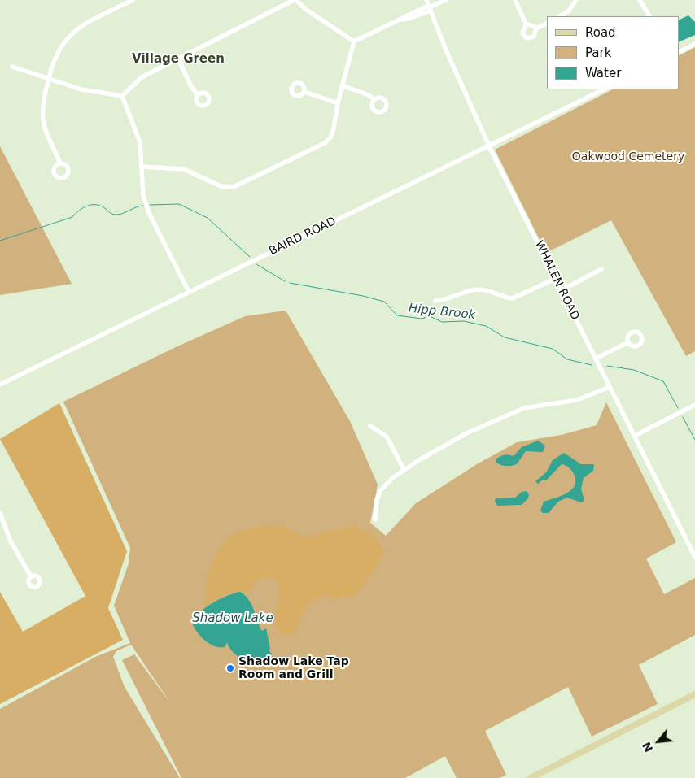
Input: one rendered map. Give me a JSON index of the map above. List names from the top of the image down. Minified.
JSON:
{"streets":{"street":["BAIRD ROAD","WHALEN ROAD"]},"crossings":[["BAIRD ROAD","WHALEN ROAD"]],"districts":["Village Green"],"water":["Hipp Brook","Shadow Lake"],"parks":["Oakwood Cemetery"],"places":["Shadow Lake Tap Room and Grill"],"legend":["Road","Park","Water"],"north":"bottom left"}
